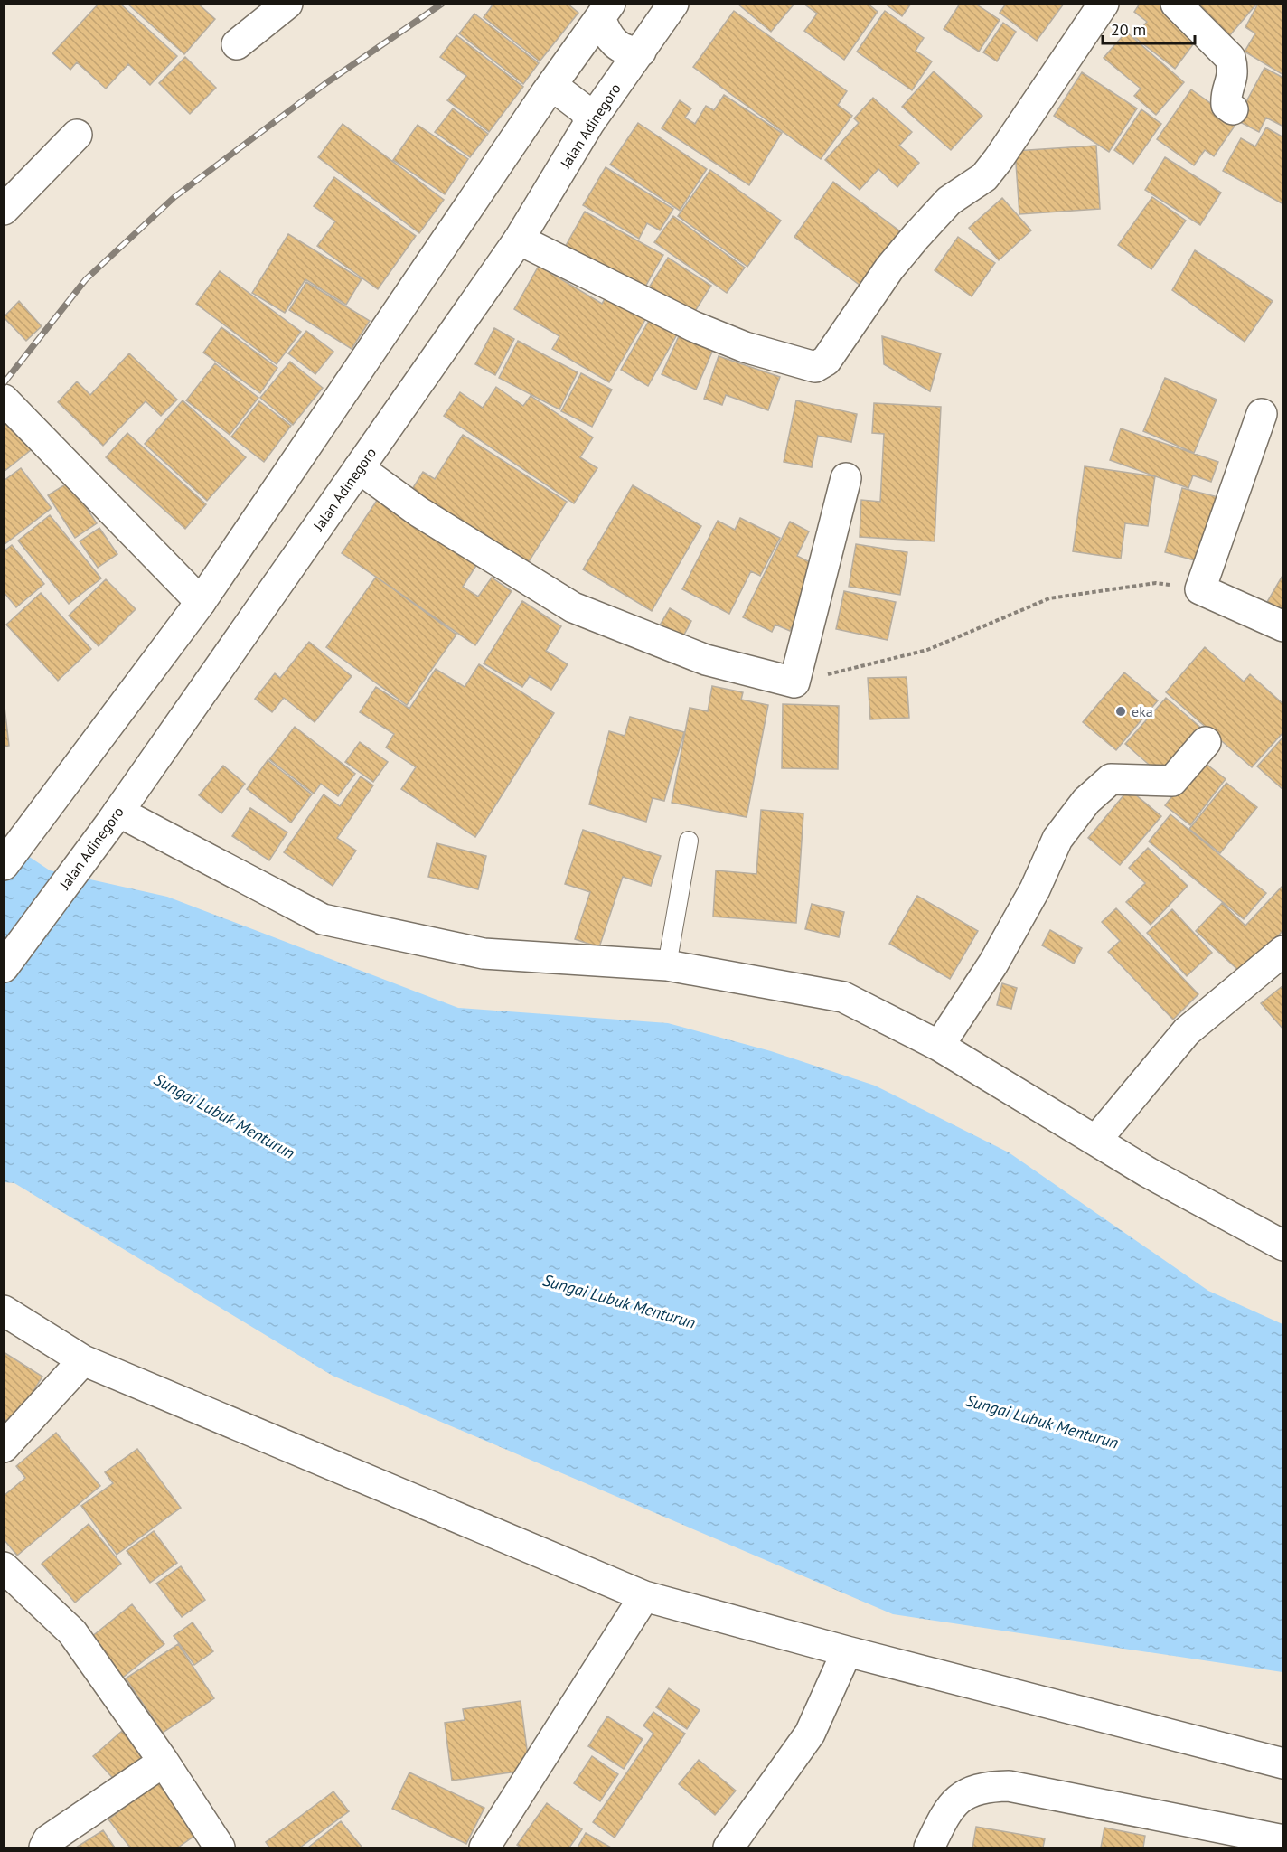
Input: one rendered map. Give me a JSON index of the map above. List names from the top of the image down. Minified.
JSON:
{"streets":{"main road":["Jalan Adinegoro"]},"water":["Sungai Lubuk Menturun"],"places":["eka"],"scale_bar":"20 m"}
